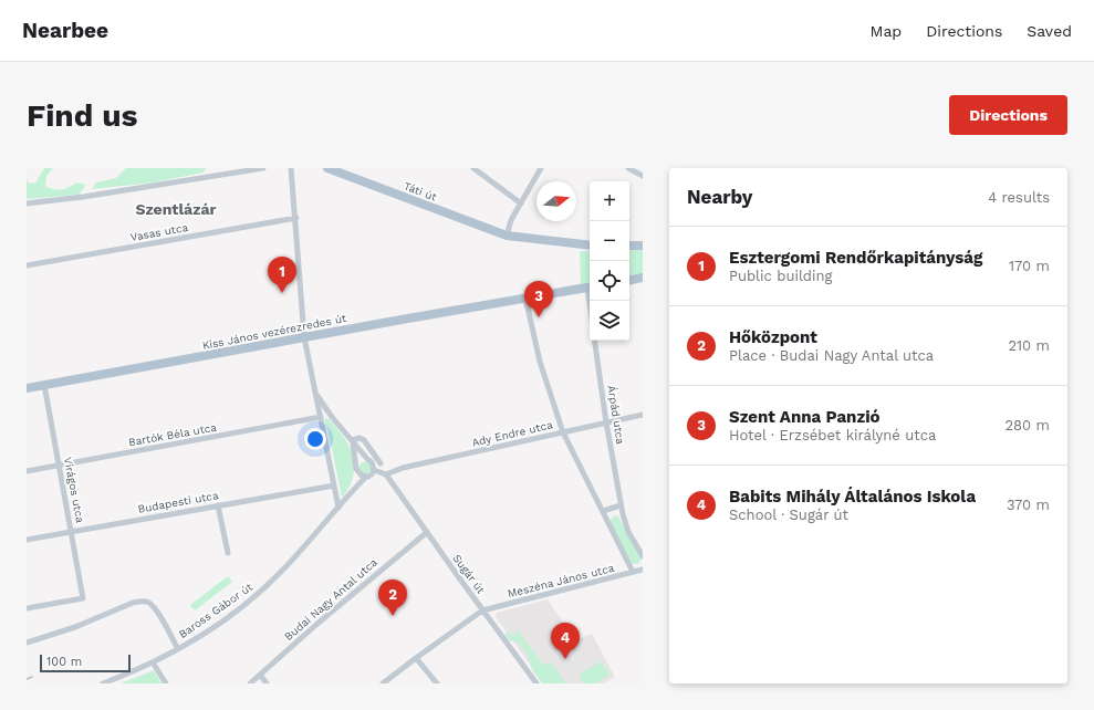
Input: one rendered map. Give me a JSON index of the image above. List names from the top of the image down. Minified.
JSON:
{"streets":{"main road":["Táti út","Kiss János vezérezredes út"],"street":["Vasas utca","Árpád utca","Ady Endre utca","Bartók Béla utca","Virágos utca","Budapesti utca","Sugár út","Meszéna János utca","Budai Nagy Antal utca","Baross Gábor út"]},"crossings":[["Kiss János vezérezredes út","Virágos utca"],["Árpád utca","Ady Endre utca"],["Ady Endre utca","Sugár út"],["Bartók Béla utca","Virágos utca"],["Virágos utca","Budapesti utca"],["Sugár út","Meszéna János utca"],["Sugár út","Budai Nagy Antal utca"]],"districts":["Szentlázár"],"scale_bar":"100 m","north":"right","page":{"header":"Nearbee","nav":["Map","Directions","Saved"],"buttons":"Directions","title":"Find us","heading":["Nearby","4 results"],"map_buttons":["+","−"],"list":[{"mark":"1","name":"Esztergomi Rendőrkapitányság","note":"Public building","value":"170 m"},{"mark":"2","name":"Hőközpont","note":"Place · Budai Nagy Antal utca","value":"210 m"},{"mark":"3","name":"Szent Anna Panzió","note":"Hotel · Erzsébet királyné utca","value":"280 m"},{"mark":"4","name":"Babits Mihály Általános Iskola","note":"School · Sugár út","value":"370 m"}],"pins":["1","3","2","4"],"scale":"100 m"}}
